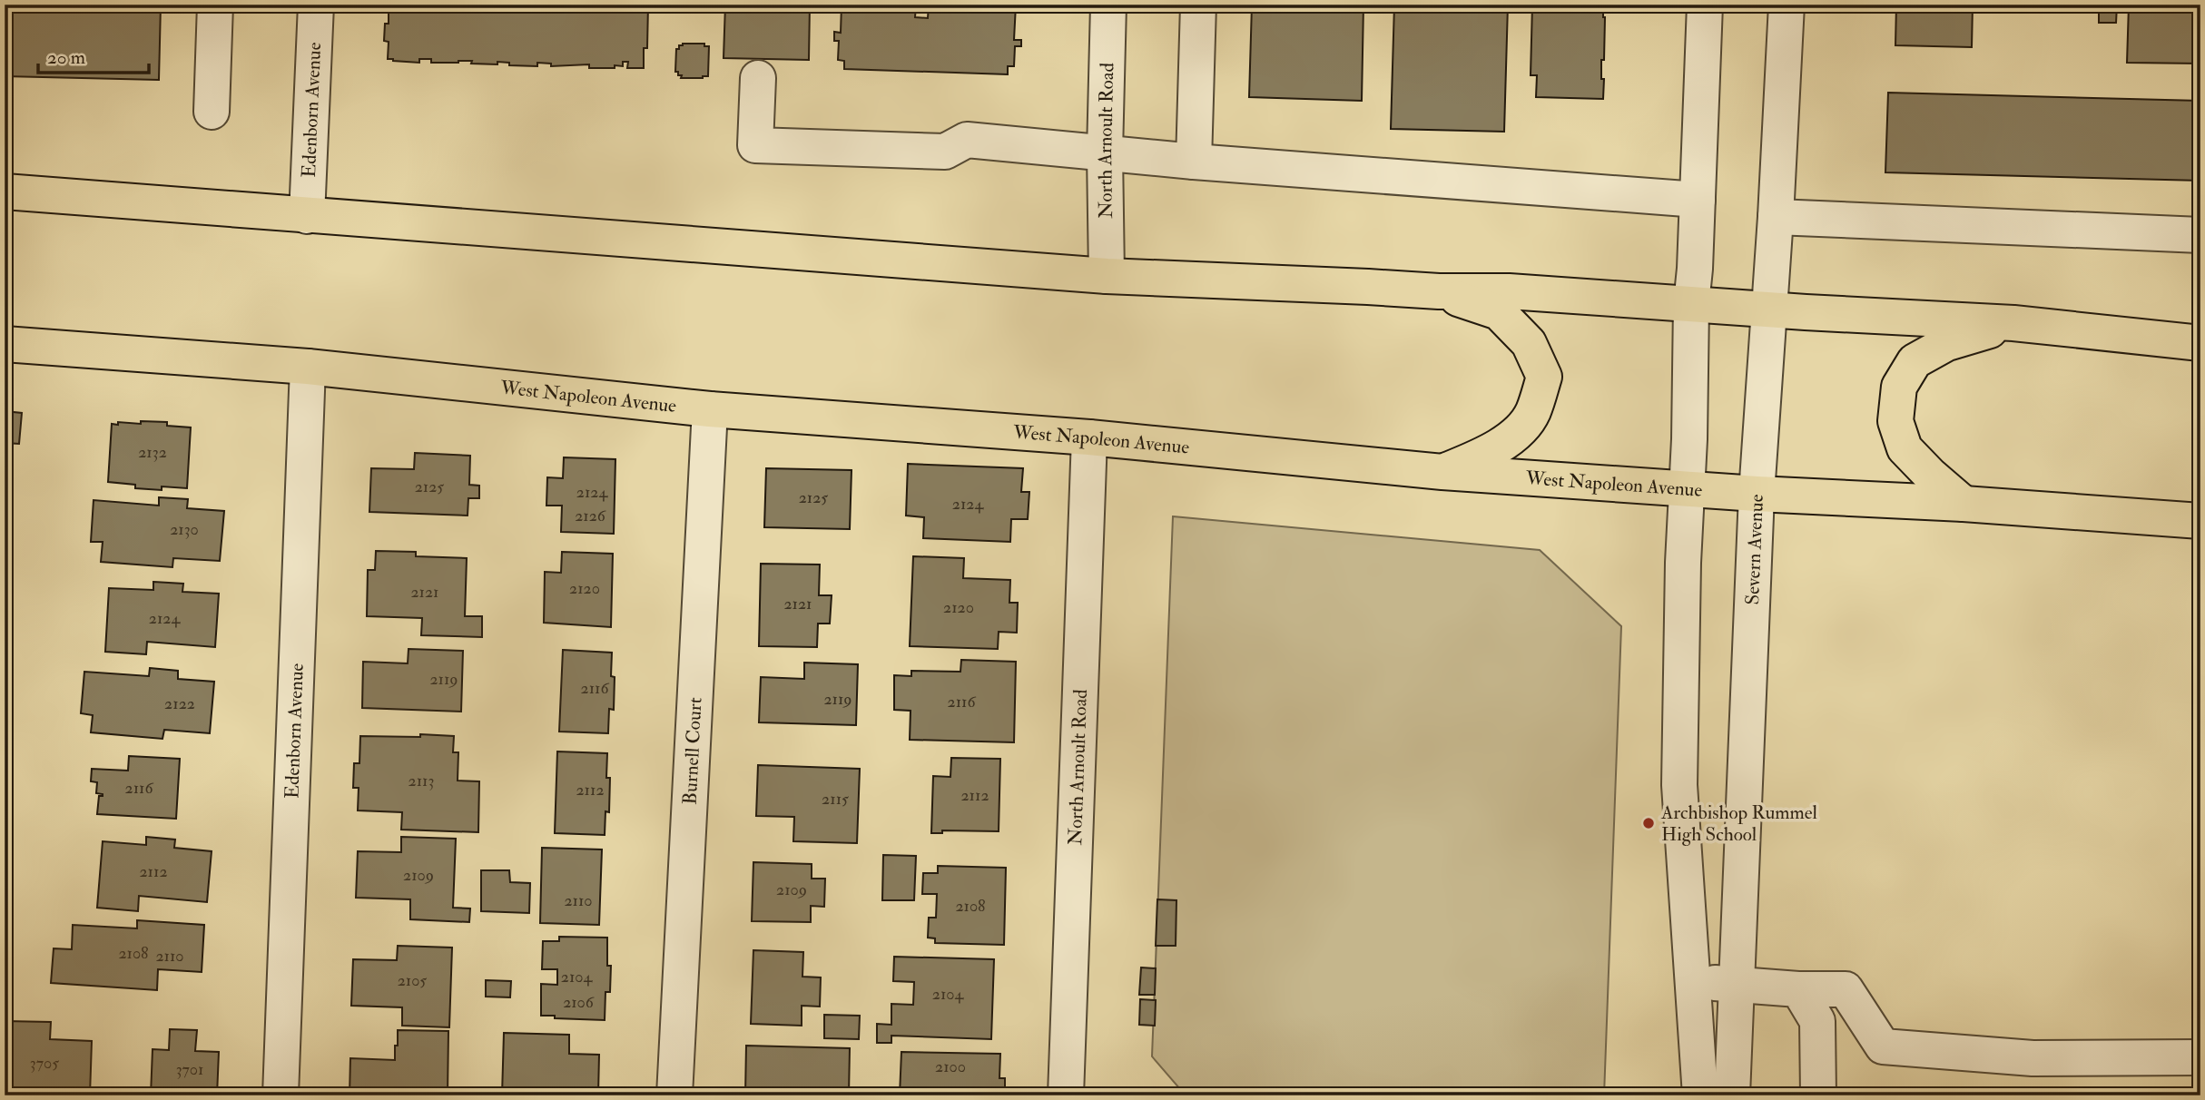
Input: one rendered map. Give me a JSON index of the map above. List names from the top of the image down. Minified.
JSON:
{"streets":{"main road":["West Napoleon Avenue"],"street":["Edenborn Avenue","North Arnoult Road","Severn Avenue","Burnell Court"]},"crossings":[["Edenborn Avenue","West Napoleon Avenue"],["North Arnoult Road","West Napoleon Avenue"],["West Napoleon Avenue","Severn Avenue"],["West Napoleon Avenue","Burnell Court"]],"places":["Archbishop Rummel High School"],"house_numbers":["2132","2125","2124","2125","2124","2126","2130","2120","2121","2121","2120","2124","2119","2116","2119","2116","2122","2113","2116","2112","2112","2115","2112","2109","2109","2110","2108","2108","2110","2104","2105","2104","2106","3705","2100","3701"],"scale_bar":"20 m"}
